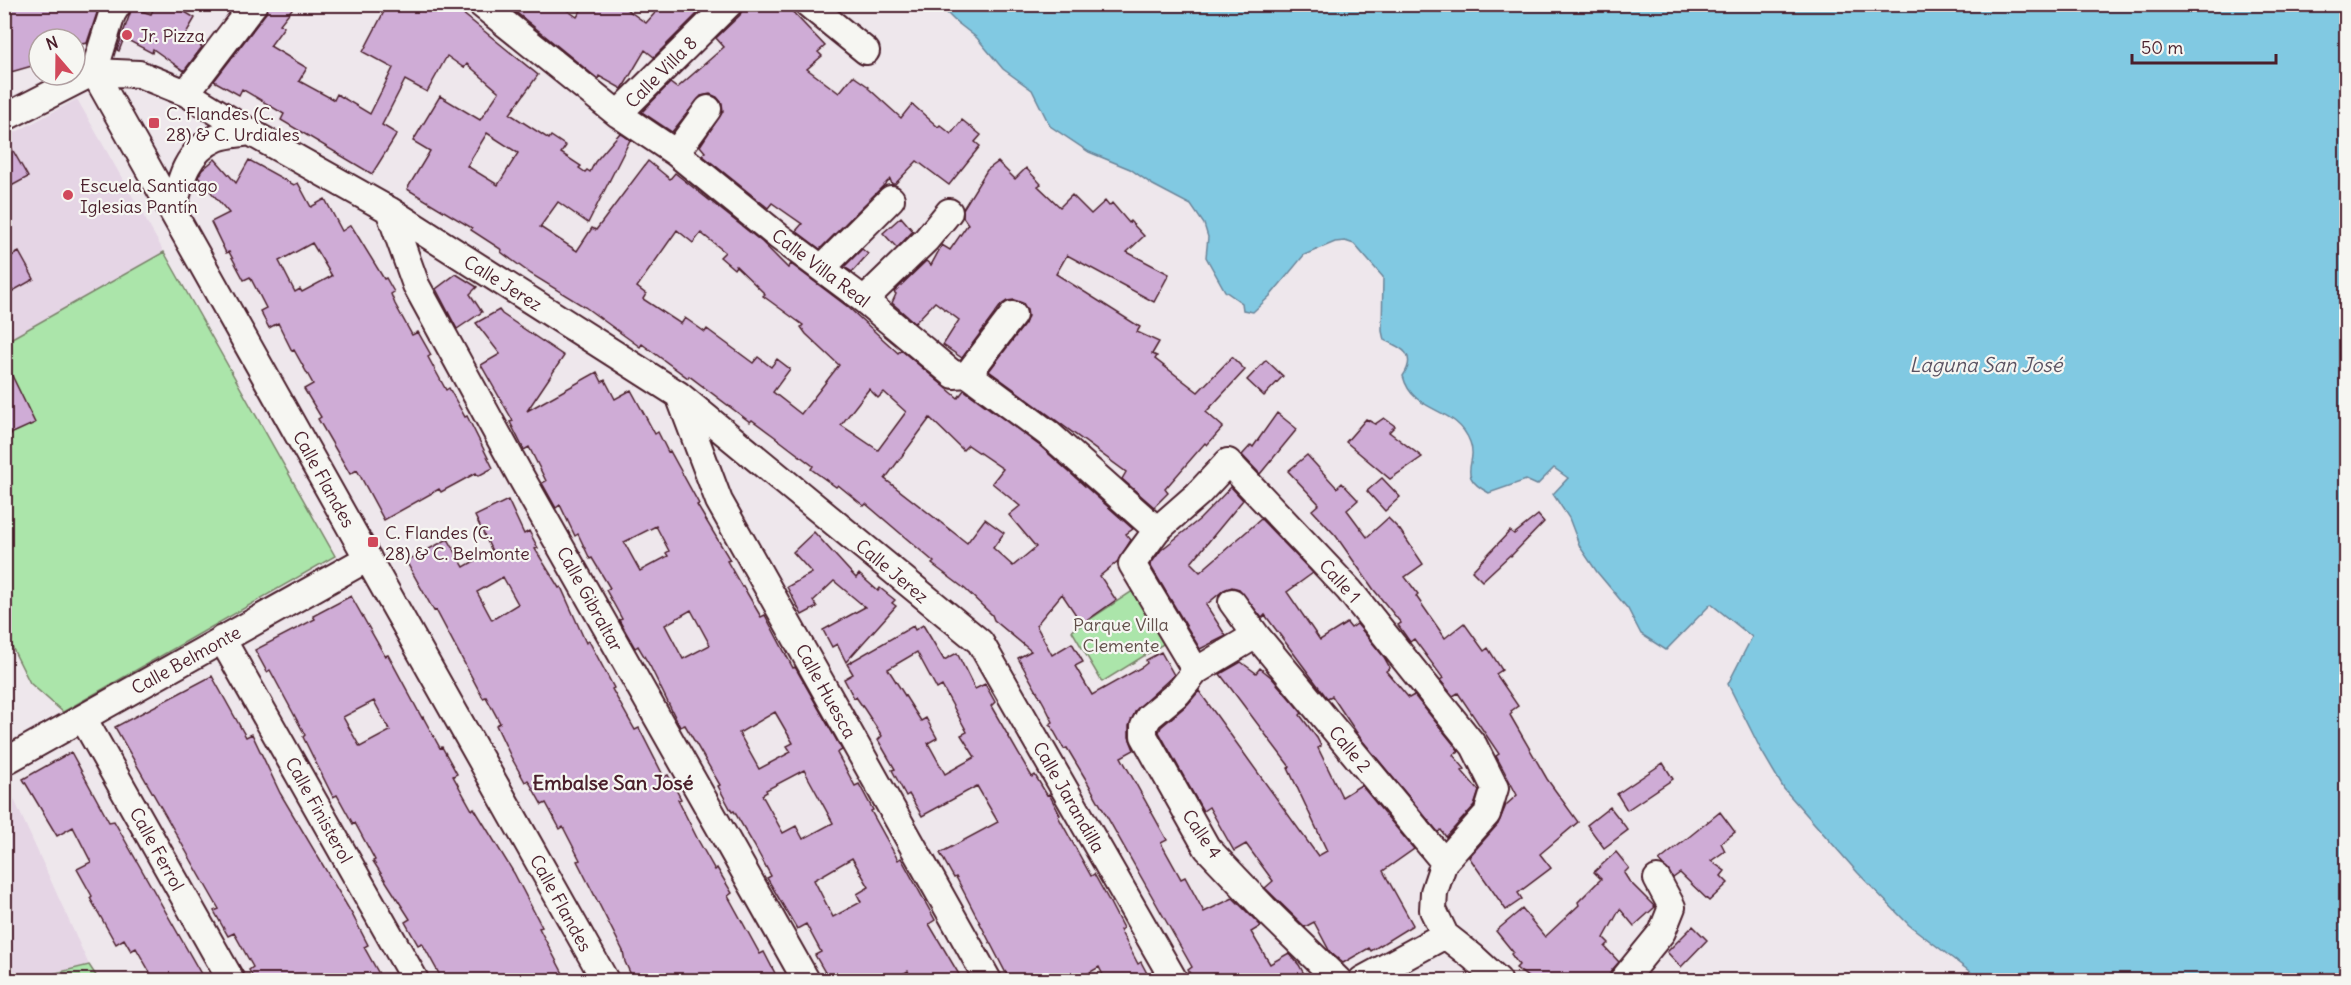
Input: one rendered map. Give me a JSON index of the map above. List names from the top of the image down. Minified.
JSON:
{"streets":{"street":["Calle Villa 8","Calle Villa Real","Calle Jerez","Calle Flandes","Calle 1","Calle Gibraltar","Calle Belmonte","Calle Huesca","Calle 2","Calle Jarandilla","Calle Finisterol","Calle 4","Calle Ferrol"]},"crossings":[["Calle Villa 8","Calle Villa Real"],["Calle Villa Real","Calle 1"],["Calle Jerez","Calle Flandes"],["Calle Jerez","Calle Gibraltar"],["Calle Jerez","Calle Huesca"],["Calle Jerez","Calle Jarandilla"],["Calle Flandes","Calle Belmonte"],["Calle 1","Calle 2"],["Calle 1","Calle 4"],["Calle Belmonte","Calle Finisterol"],["Calle Belmonte","Calle Ferrol"]],"districts":["Embalse San José"],"water":["Laguna San José"],"parks":["Parque Villa Clemente"],"places":{"other":["Jr. Pizza","Escuela Santiago Iglesias Pantín"],"transit":["C. Flandes (C. 28) & C. Urdiales","C. Flandes (C. 28) & C. Belmonte"]},"scale_bar":"50 m","north":"top"}
